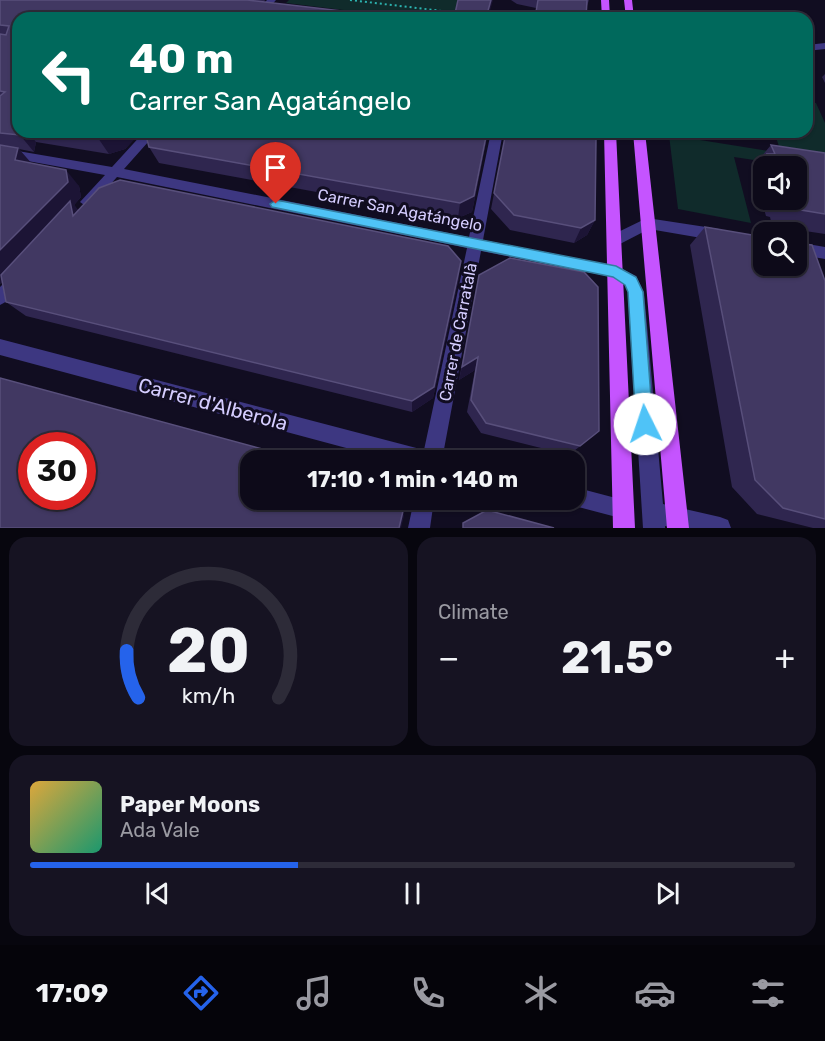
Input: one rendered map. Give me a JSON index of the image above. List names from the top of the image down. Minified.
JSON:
{"streets":{"street":["Carrer San Agatángelo","Carrer de Carratalà","Carrer d'Alberola"]},"crossings":[["Carrer San Agatángelo","Carrer de Carratalà"]],"page":{"turn":["40 m","Carrer San Agatángelo"],"limit":"30","trip":"17:10 · 1 min · 140 m","tile":"Climate","heat":["−","21.5°","+"],"song":["Paper Moons","Ada Vale"],"tabs":"17:09","gauge":["20","km/h"]}}
